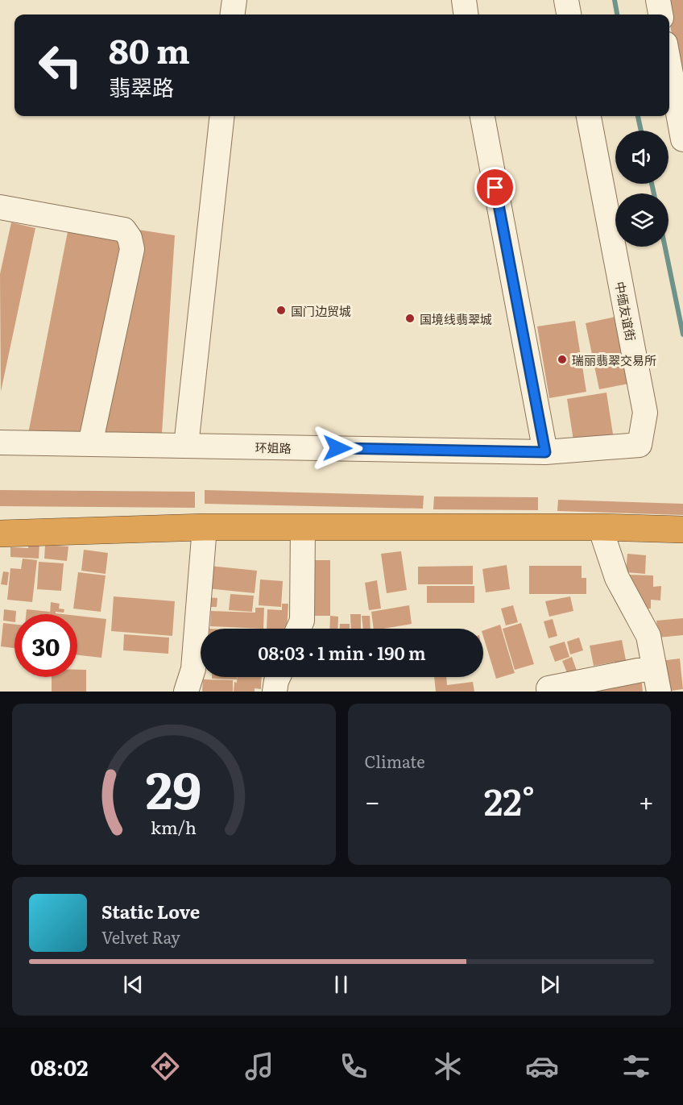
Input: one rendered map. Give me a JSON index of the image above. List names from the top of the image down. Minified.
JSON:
{"streets":{"street":["中缅友谊街","环姐路"]},"crossings":[["中缅友谊街","环姐路"]],"places":["国门边贸城","国境线翡翠城","瑞丽翡翠交易所"],"page":{"turn":["80 m","翡翠路"],"limit":"30","trip":"08:03 · 1 min · 190 m","tile":"Climate","heat":["−","22°","+"],"song":["Static Love","Velvet Ray"],"tabs":"08:02","gauge":["29","km/h"]}}
